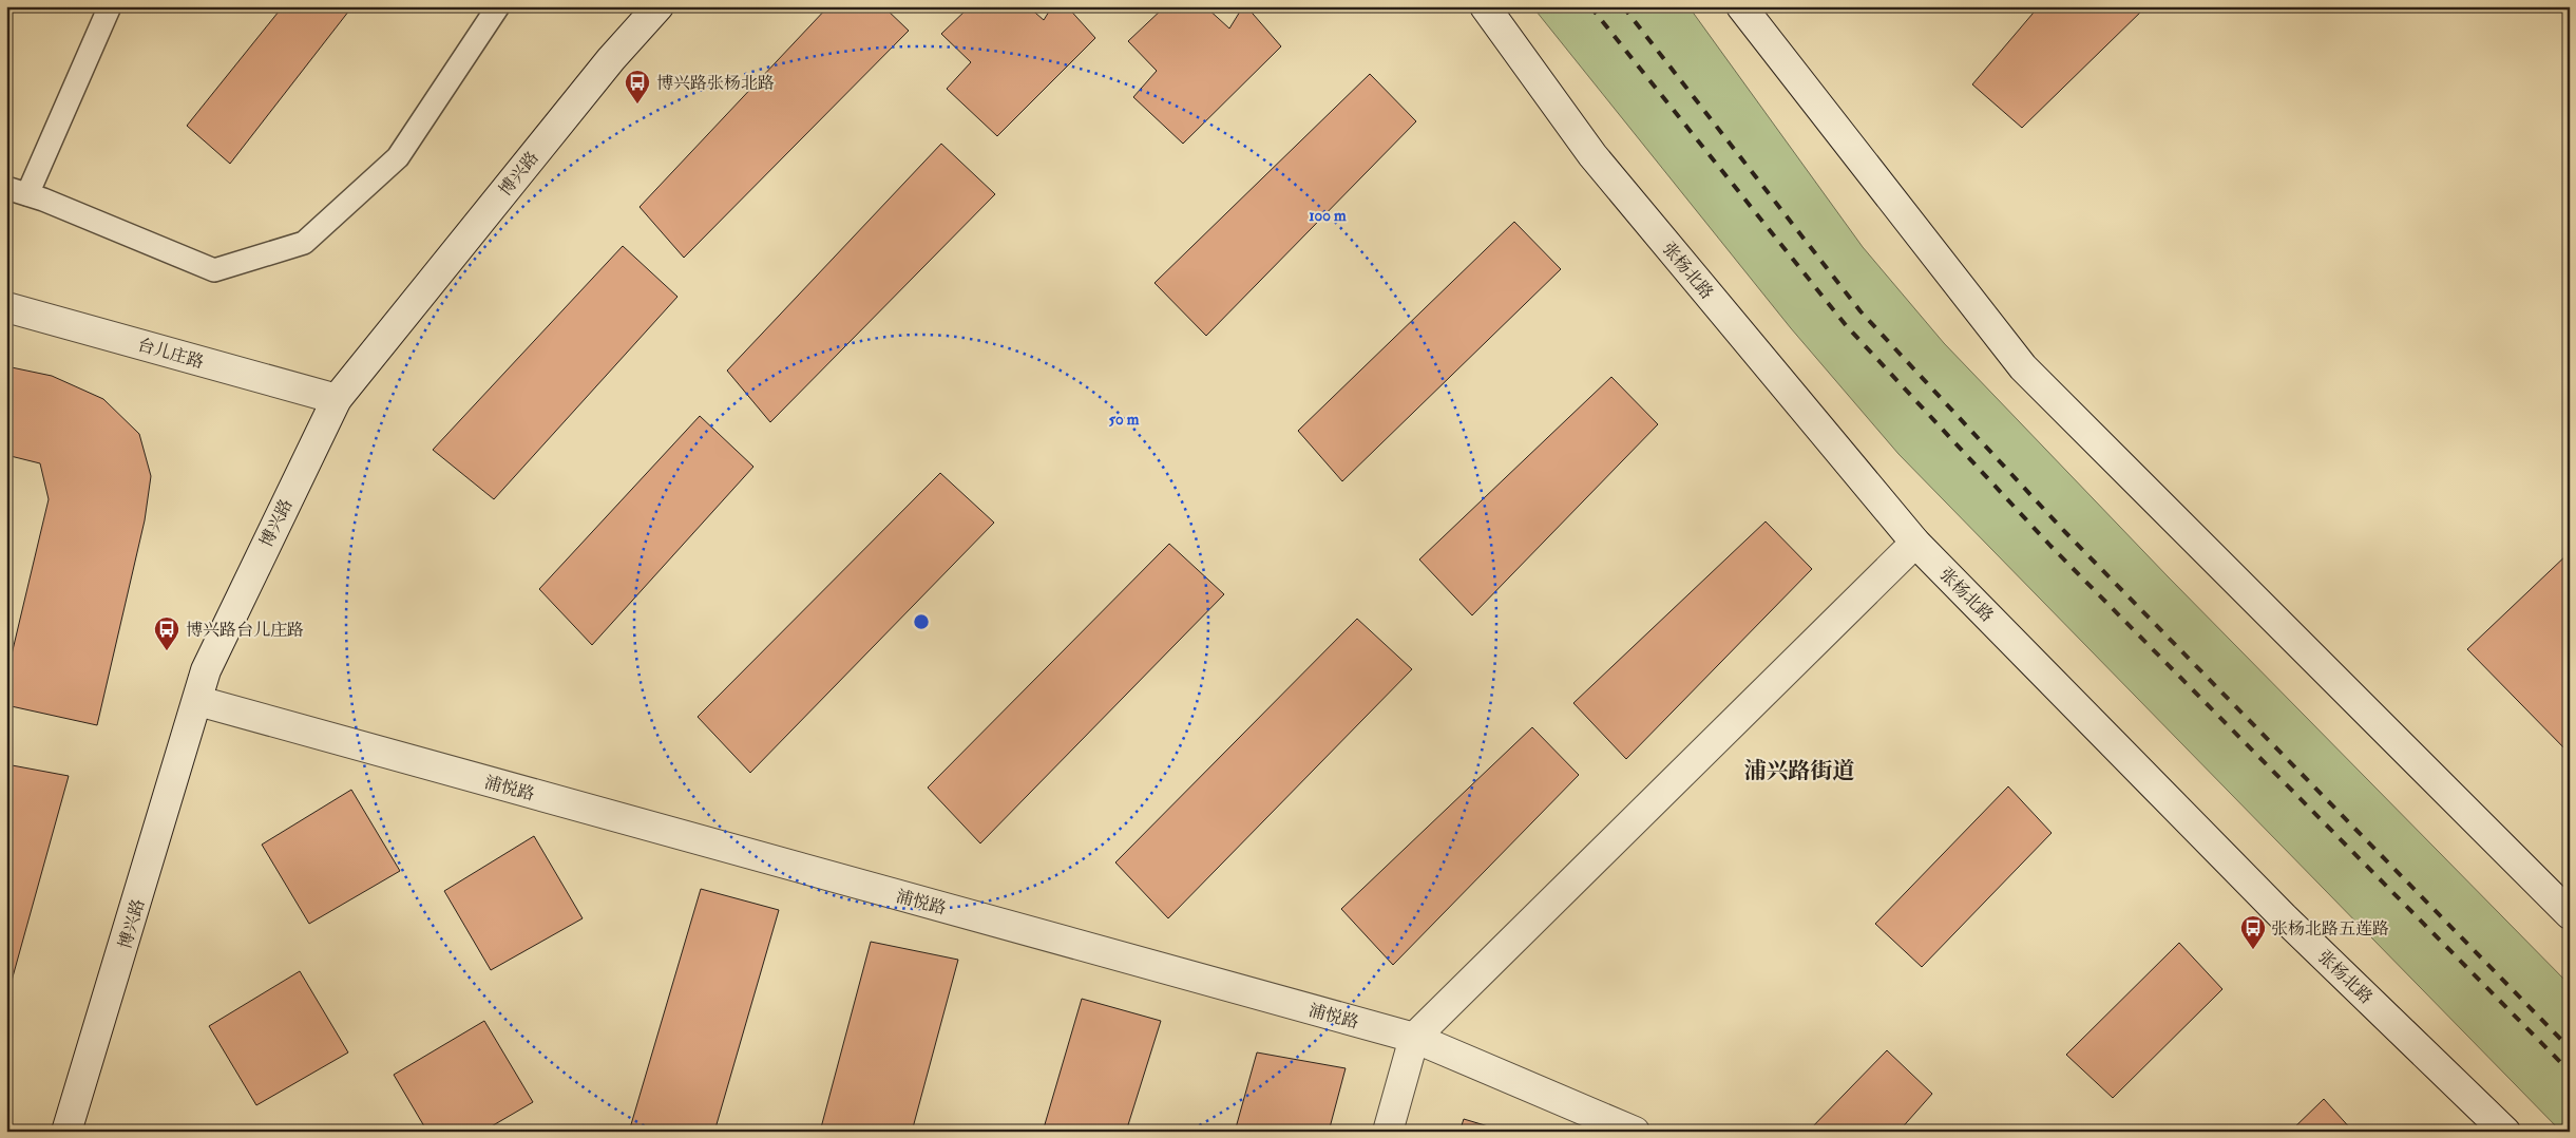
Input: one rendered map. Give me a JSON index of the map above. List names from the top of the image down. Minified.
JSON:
{"streets":{"street":["博兴路","张杨北路","台儿庄路","浦悦路"]},"crossings":[["博兴路","台儿庄路"],["博兴路","浦悦路"]],"districts":["浦兴路街道"],"places":{"bus stop":["博兴路张杨北路","博兴路台儿庄路","张杨北路五莲路"]},"rings":["100 m","50 m"]}
